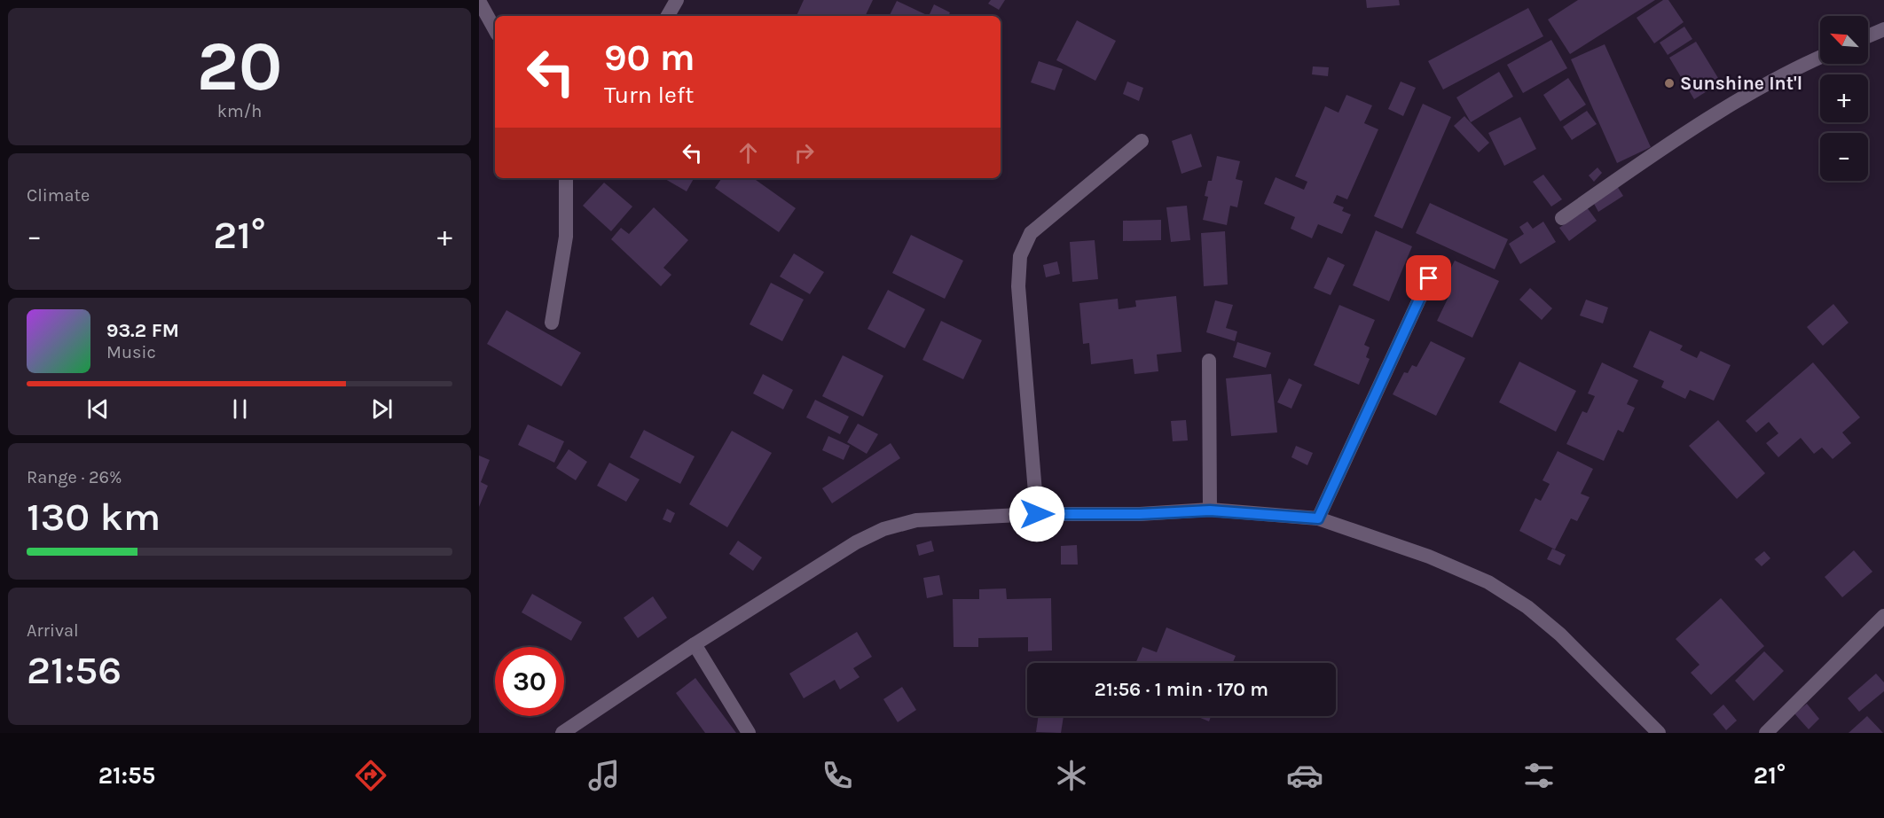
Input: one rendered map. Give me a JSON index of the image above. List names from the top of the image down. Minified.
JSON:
{"places":["Sunshine Int'l"],"north":"top left","page":{"tile":[["20","km/h"],"Climate",["Range · 26%","130 km"],["Arrival","21:56"]],"map_buttons":["+","−"],"turn":["90 m","Turn left"],"heat":["−","21°","+"],"song":["93.2 FM","Music"],"limit":"30","trip":"21:56 · 1 min · 170 m","tabs":["21:55","21°"]}}
